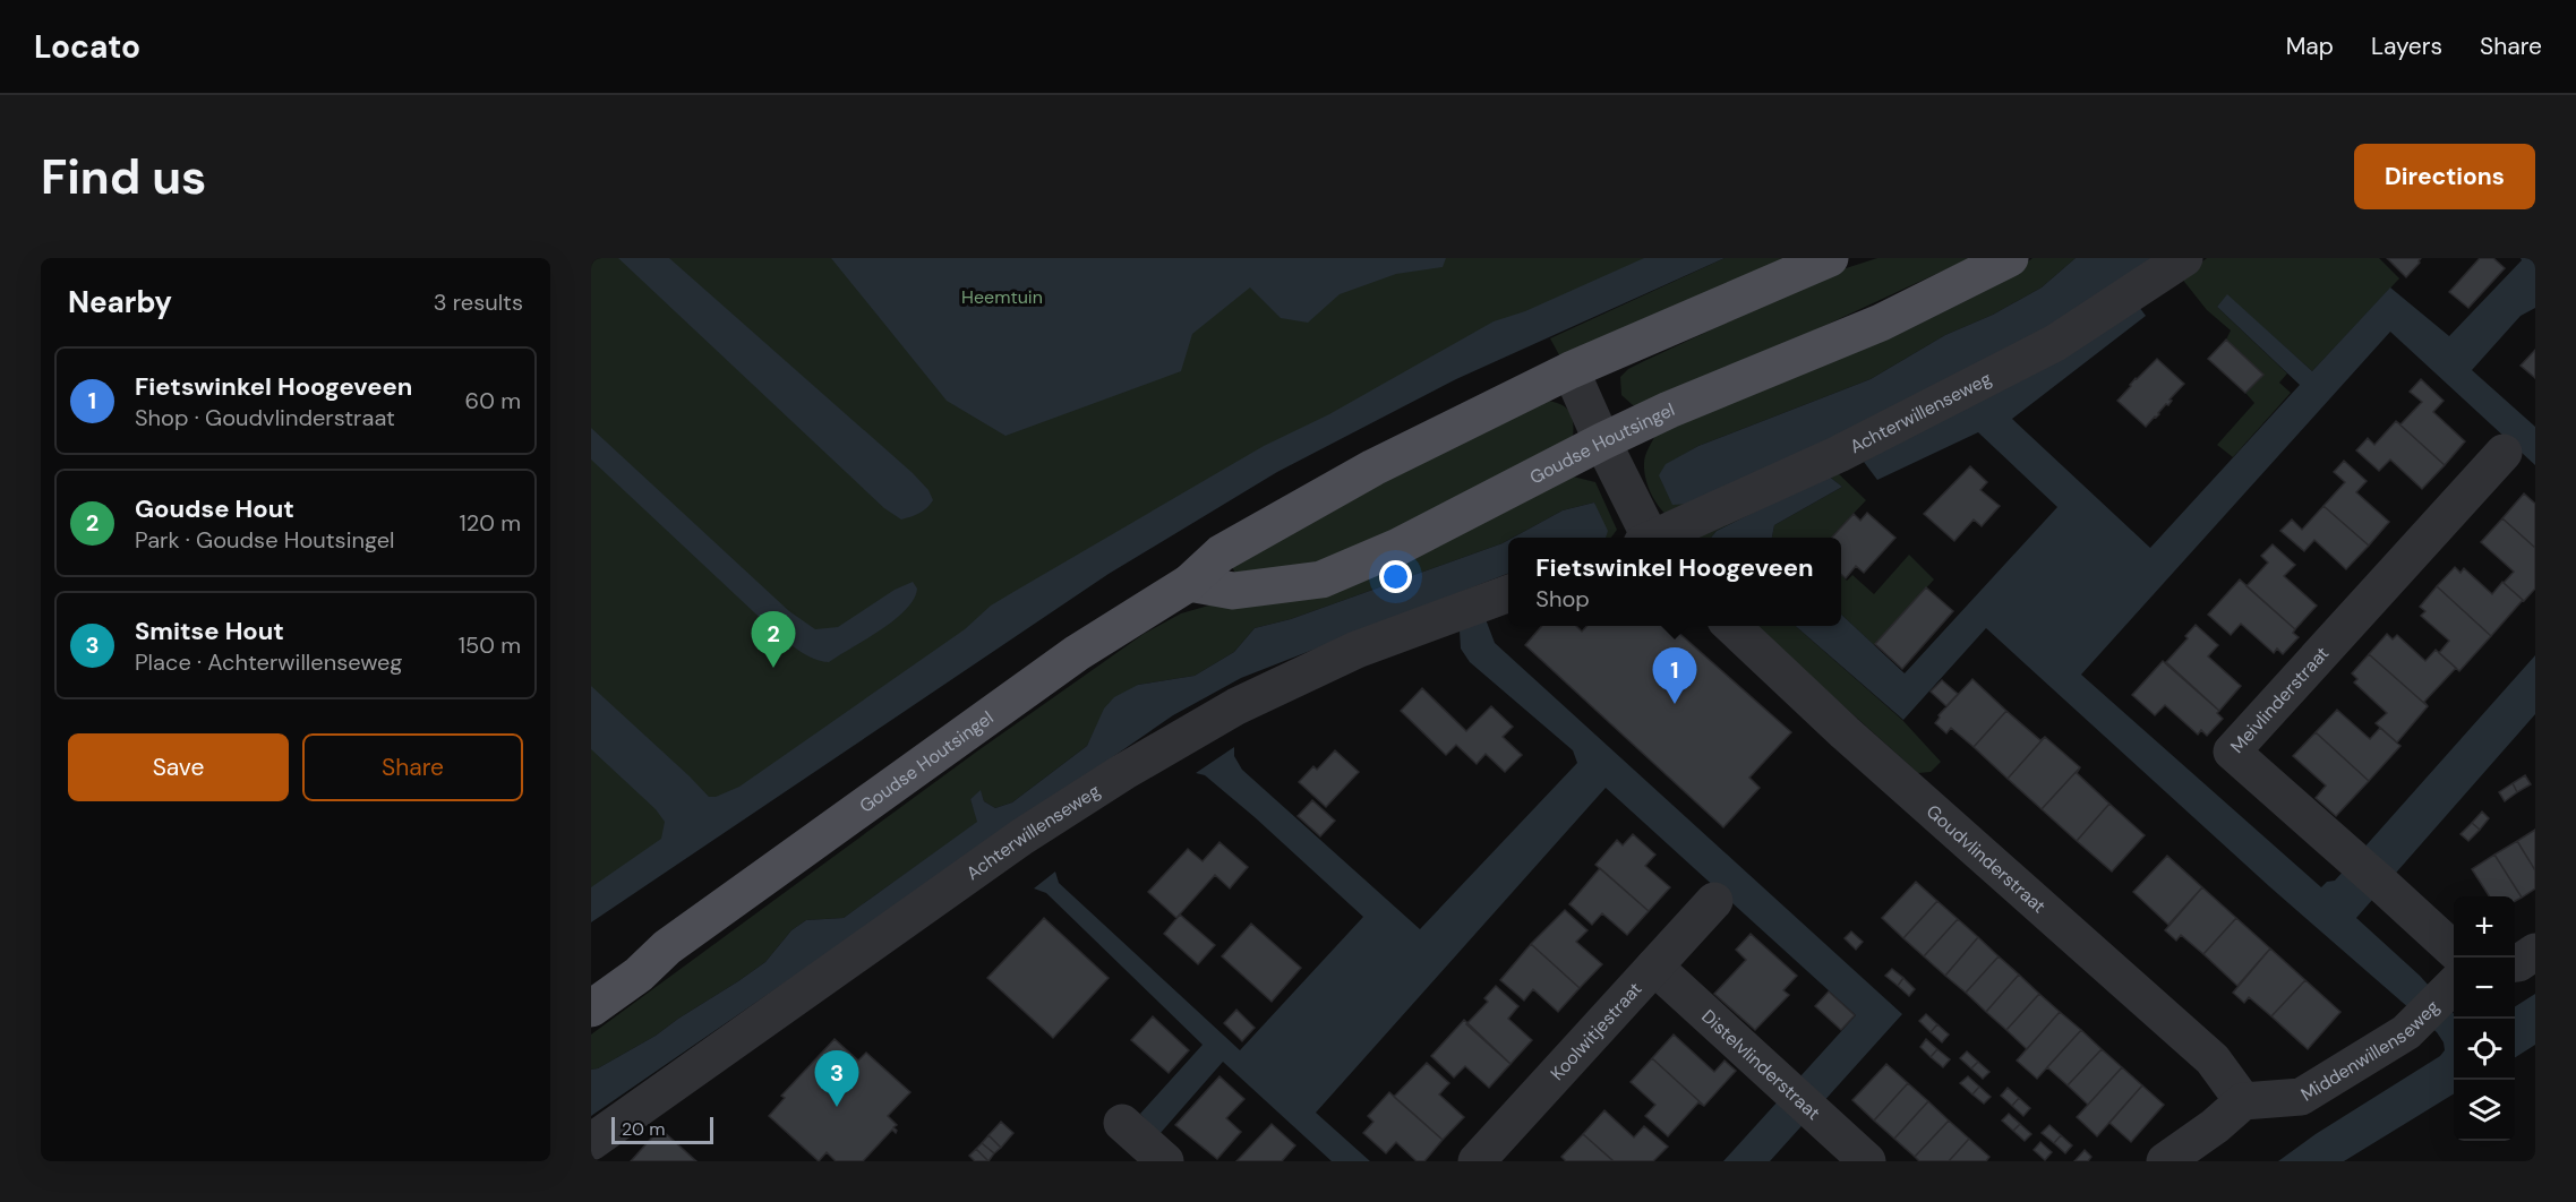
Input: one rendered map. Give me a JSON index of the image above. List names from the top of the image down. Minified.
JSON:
{"streets":{"main road":["Goudse Houtsingel"],"street":["Achterwillenseweg","Meivlinderstraat","Goudvlinderstraat","Koolwitjestraat","Middenwillenseweg","Distelvlinderstraat"]},"crossings":[["Goudvlinderstraat","Middenwillenseweg"],["Koolwitjestraat","Distelvlinderstraat"]],"parks":["Heemtuin"],"scale_bar":"20 m","page":{"header":"Locato","nav":["Map","Layers","Share"],"buttons":["Directions",["Save","Share"]],"title":"Find us","heading":["Nearby","3 results"],"list":[{"mark":"1","name":"Fietswinkel Hoogeveen","note":"Shop · Goudvlinderstraat","value":"60 m"},{"mark":"2","name":"Goudse Hout","note":"Park · Goudse Houtsingel","value":"120 m"},{"mark":"3","name":"Smitse Hout","note":"Place · Achterwillenseweg","value":"150 m"}],"popup":["Fietswinkel Hoogeveen","Shop"],"pins":["2","1","3"],"map_buttons":["+","−"],"scale":"20 m"}}
